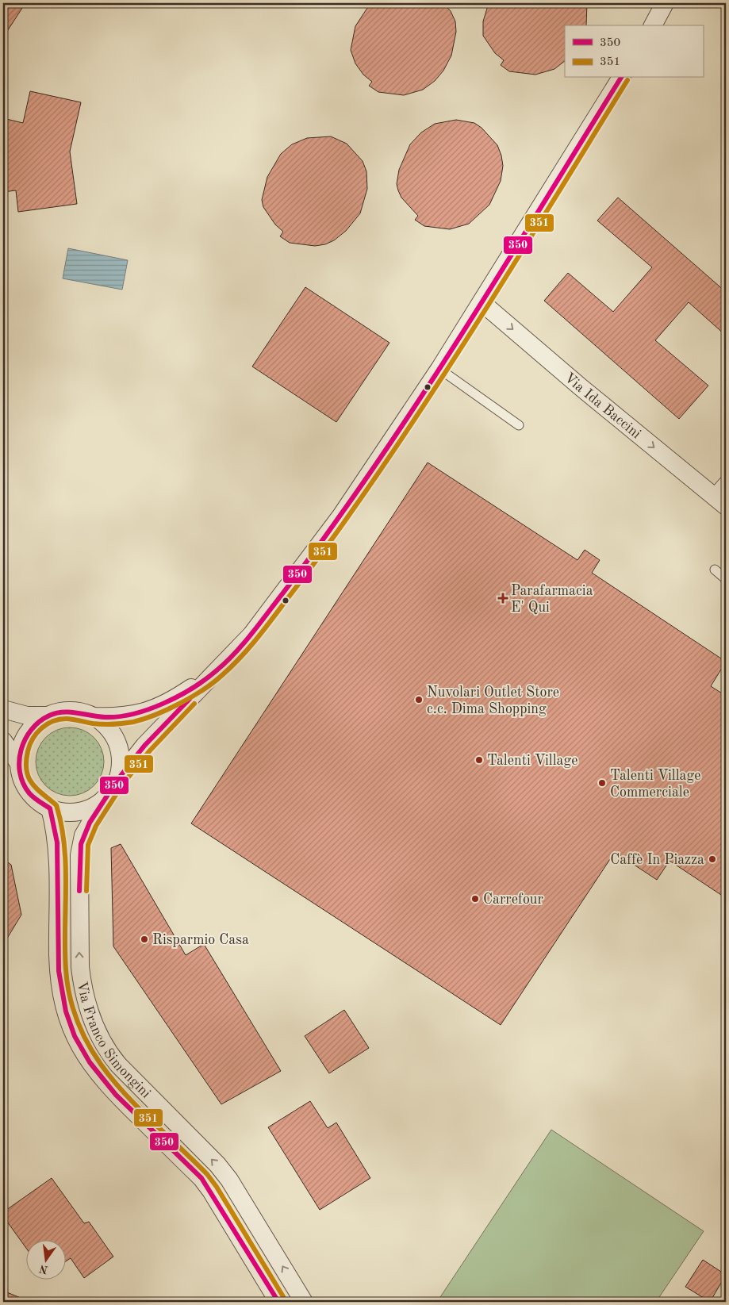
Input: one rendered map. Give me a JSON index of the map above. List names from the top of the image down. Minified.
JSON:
{"streets":{"street":["Via Ida Baccini","Via Franco Simongini"]},"one_way":["Via Ida Baccini"],"places":{"health":["Parafarmacia E' Qui"],"other":["Nuvolari Outlet Store c.c. Dima Shopping","Talenti Village","Talenti Village Commerciale","Caffè In Piazza","Carrefour","Risparmio Casa"]},"lines":["transit line 350","transit line 351"],"legend":["350","351"],"north":"bottom"}
